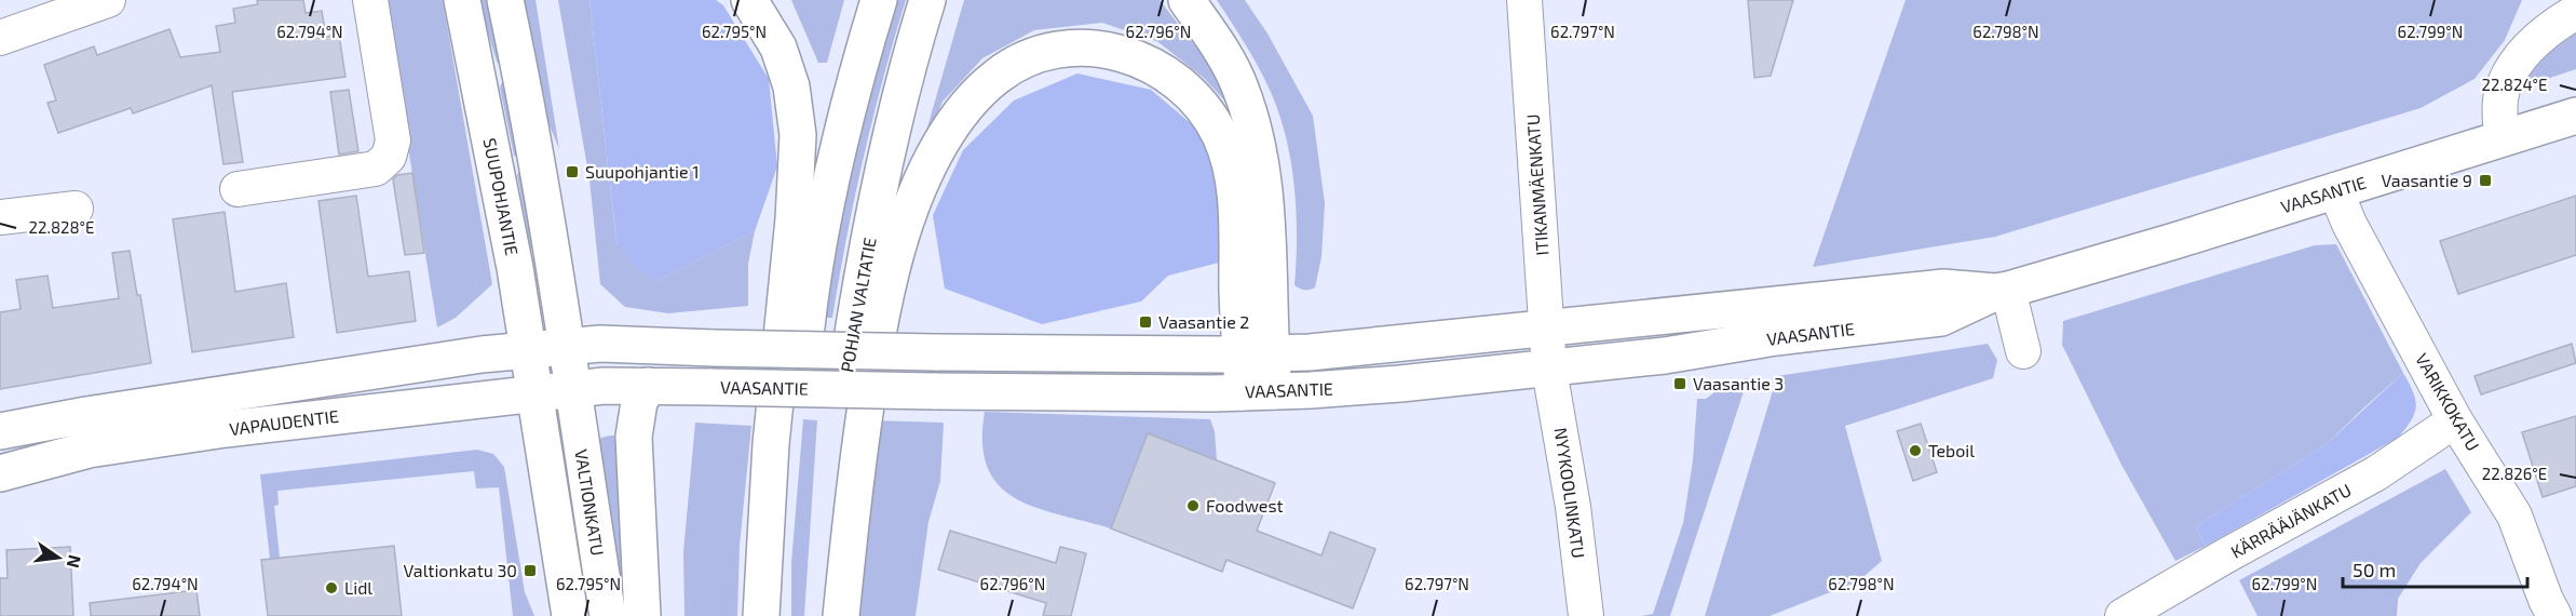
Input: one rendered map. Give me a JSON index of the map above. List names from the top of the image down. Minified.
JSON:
{"streets":{"main road":["VAASANTIE","SUUPOHJANTIE","POHJAN VALTATIE","VAPAUDENTIE","VALTIONKATU"],"street":["ITIKANMÄENKATU","VARIKKOKATU","NYYKOOLINKATU","KÄRRÄÄJÄNKATU"]},"crossings":[["ITIKANMÄENKATU","VAASANTIE"],["ITIKANMÄENKATU","NYYKOOLINKATU"],["VAASANTIE","VARIKKOKATU"],["VAASANTIE","VAPAUDENTIE"],["VAASANTIE","NYYKOOLINKATU"],["VAASANTIE","VALTIONKATU"],["SUUPOHJANTIE","VAPAUDENTIE"],["VARIKKOKATU","KÄRRÄÄJÄNKATU"],["VAPAUDENTIE","VALTIONKATU"]],"places":{"transit":["Suupohjantie 1","Vaasantie 9","Vaasantie 2","Vaasantie 3","Valtionkatu 30"],"other":["Teboil","Foodwest","Lidl"]},"scale_bar":"50 m","north":"right","coordinates":["62.794°N","62.795°N","62.796°N","62.797°N","62.798°N","62.799°N","22.824°E","22.828°E","22.826°E"]}
